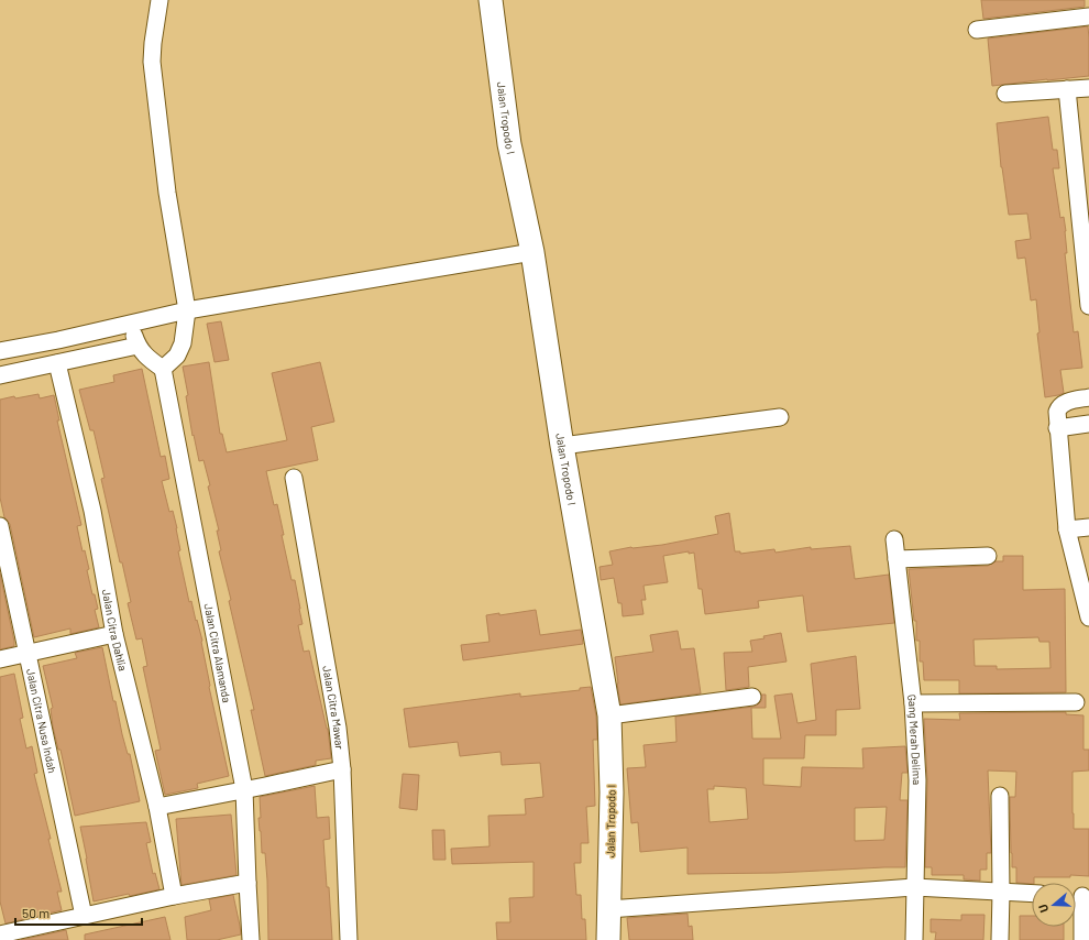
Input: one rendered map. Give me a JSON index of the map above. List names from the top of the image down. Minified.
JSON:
{"streets":{"street":["Jalan Tropodo I","Jalan Citra Dahlia","Jalan Citra Alamanda","Jalan Citra Mawar","Jalan Citra Nusa Indah","Gang Merah Delima"]},"scale_bar":"50 m","north":"left"}
